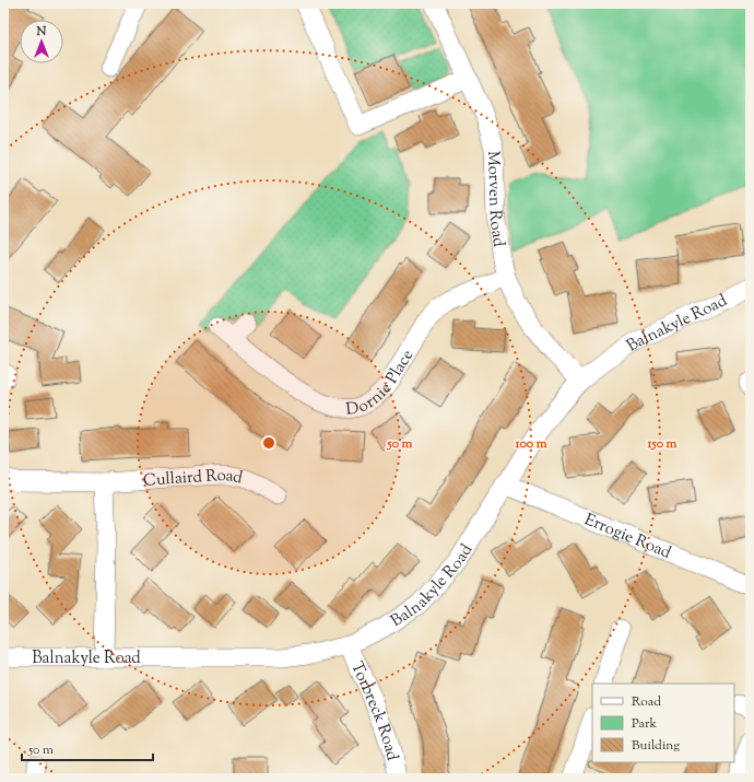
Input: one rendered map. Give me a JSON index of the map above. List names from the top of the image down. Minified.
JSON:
{"streets":{"street":["Morven Road","Balnakyle Road","Dornie Place","Cullaird Road","Errogie Road","Torbreck Road"]},"crossings":[["Morven Road","Balnakyle Road"],["Morven Road","Dornie Place"],["Balnakyle Road","Errogie Road"],["Balnakyle Road","Torbreck Road"]],"legend":["Road","Park","Building"],"scale_bar":"50 m","north":"top","rings":["50 m","100 m","150 m"]}
